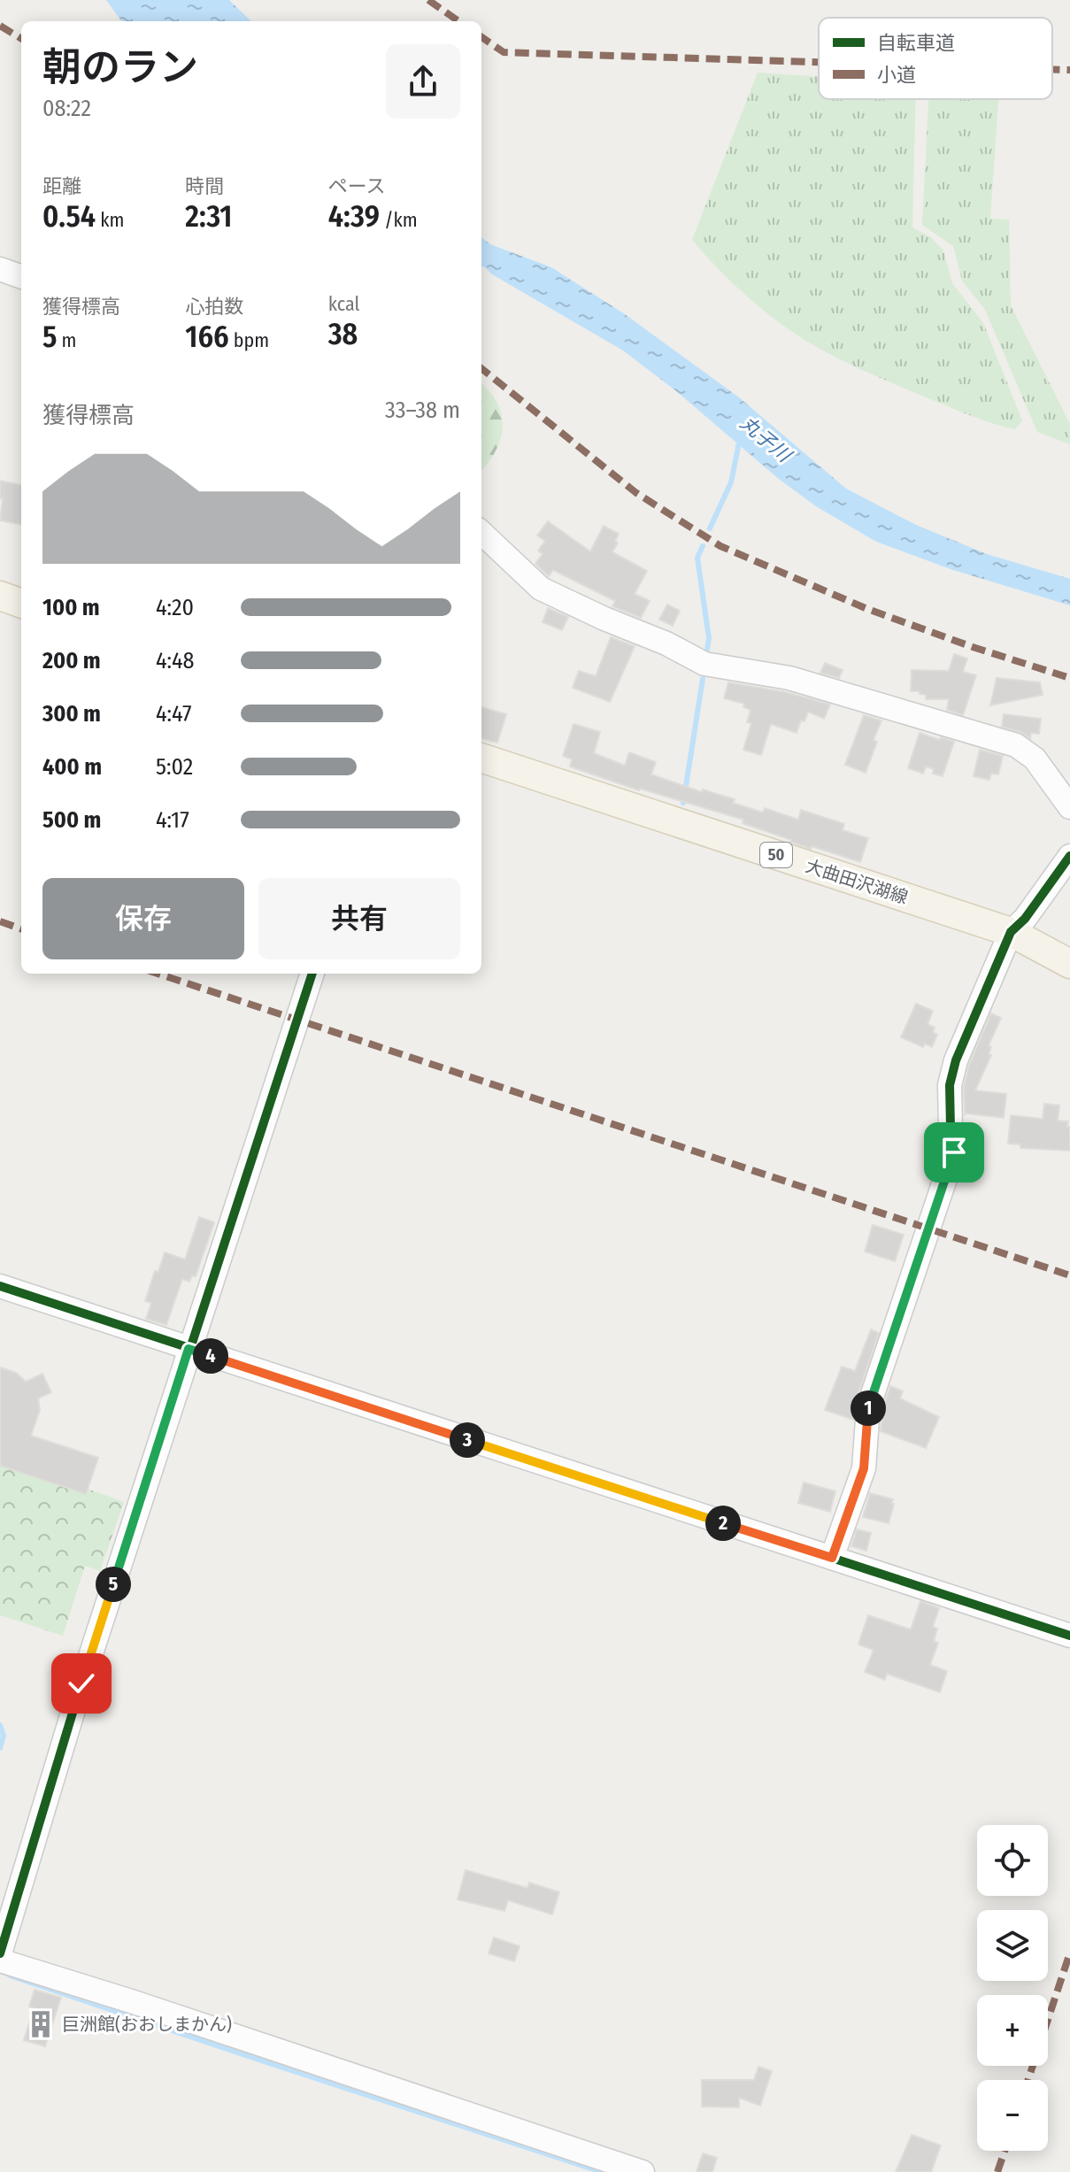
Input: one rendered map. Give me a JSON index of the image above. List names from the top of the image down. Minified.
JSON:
{"streets":{"main road":["50","大曲田沢湖線"]},"water":["丸子川"],"places":{"building":["巨洲館(おおしまかん)"]},"legend":["自転車道","小道"],"page":{"heading":["朝のラン","08:22"],"stats":[["距離","0.54 km"],["時間","2:31"],["ペース","4:39 /km"],["獲得標高","5 m"],["心拍数","166 bpm"],["kcal","38"]],"chart":["獲得標高","33–38 m"],"list":[{"name":"100 m","note":"4:20"},{"name":"200 m","note":"4:48"},{"name":"300 m","note":"4:47"},{"name":"400 m","note":"5:02"},{"name":"500 m","note":"4:17"}],"buttons":["保存","共有"],"pins":["4","1","3","2","5"],"map_buttons":["+","−"]}}
